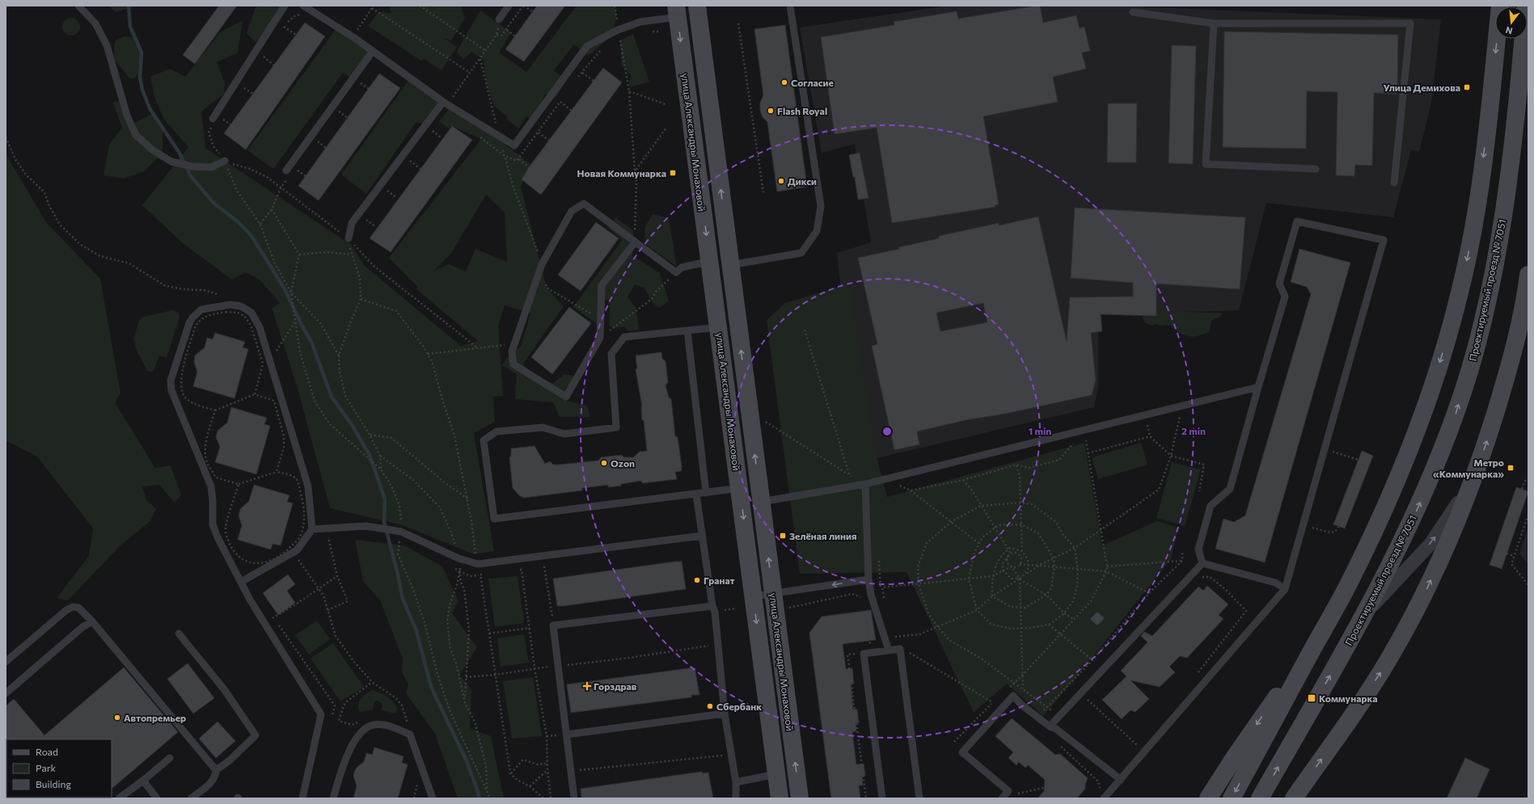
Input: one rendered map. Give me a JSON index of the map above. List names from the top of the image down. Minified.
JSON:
{"streets":{"main road":["улица Александры Монаховой","Проектируемый проезд № 7051"]},"places":{"other":["Согласие","Flash Royal","Дикси","Ozon","Гранат","Сбербанк","Автопремьер"],"transit":["Улица Демихова","Новая Коммунарка","Метро «Коммунарка»","Зелёная линия","Коммунарка"],"health":["Горздрав"]},"legend":["Road","Park","Building"],"north":"bottom","rings":["1 min","2 min"]}
